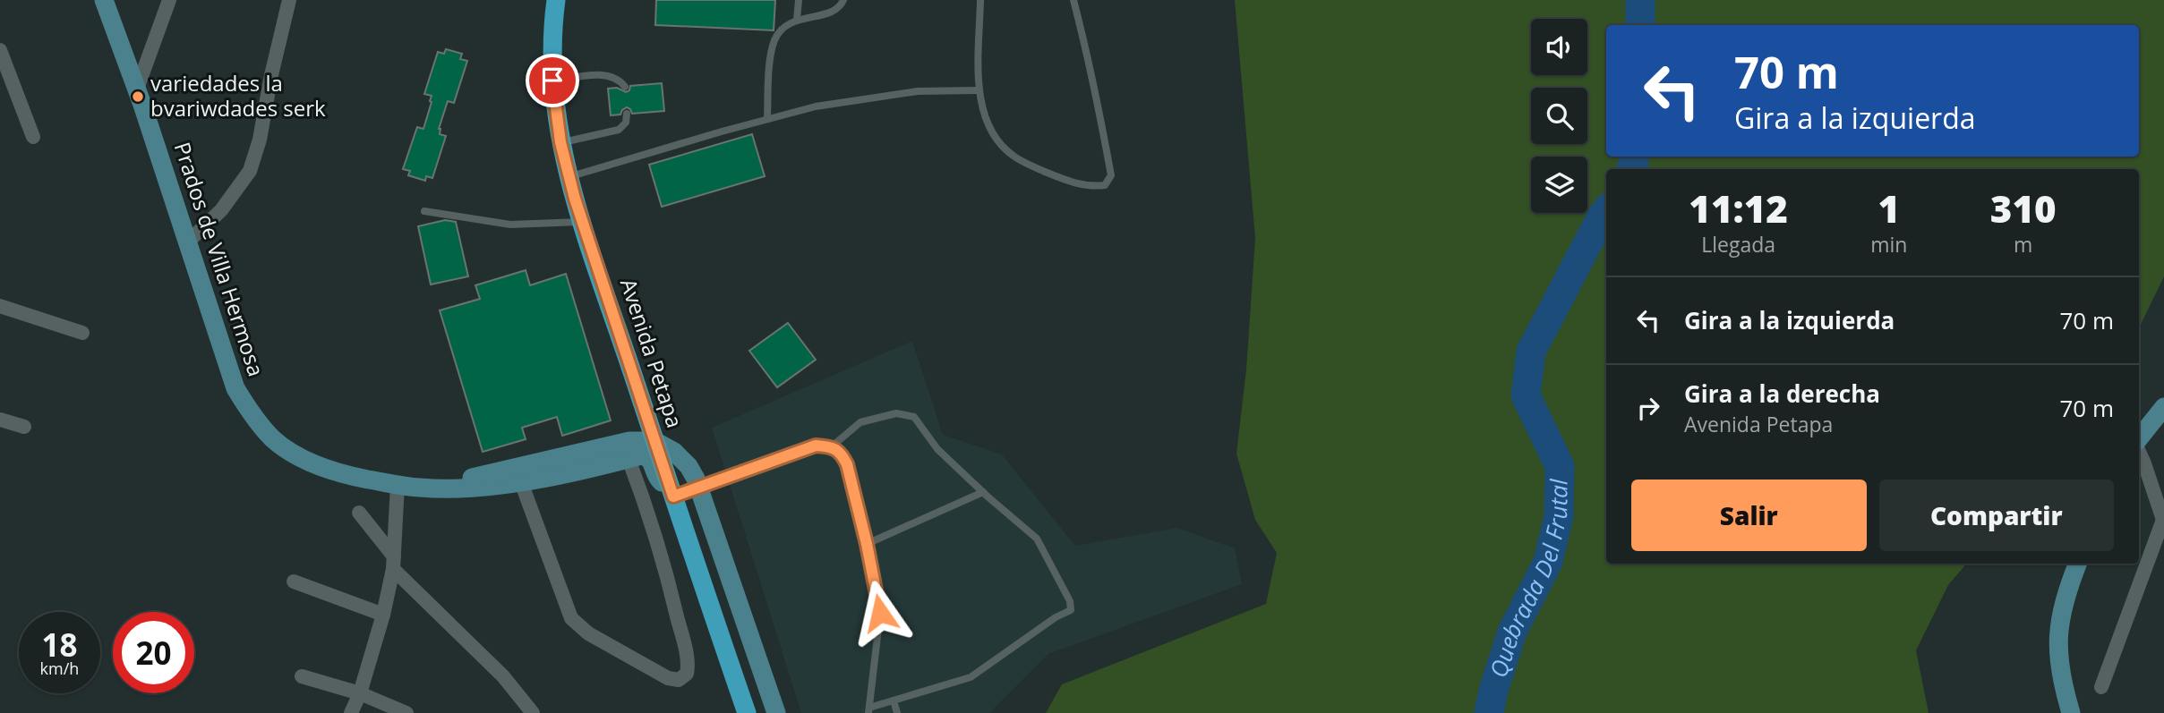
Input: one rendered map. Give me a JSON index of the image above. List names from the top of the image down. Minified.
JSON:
{"streets":{"main road":["Prados de Villa Hermosa","Avenida Petapa"]},"crossings":[["Prados de Villa Hermosa","Avenida Petapa"]],"water":["Quebrada Del Frutal"],"places":["variedades la bvariwdades serk"],"page":{"turn":["70 m","Gira a la izquierda"],"eta":["11:12","Llegada","1","min","310","m"],"list":[{"name":"Gira a la izquierda","value":"70 m"},{"name":"Gira a la derecha","note":"Avenida Petapa","value":"70 m"}],"buttons":["Salir","Compartir"],"speed":"18 km/h","limit":"20"}}
